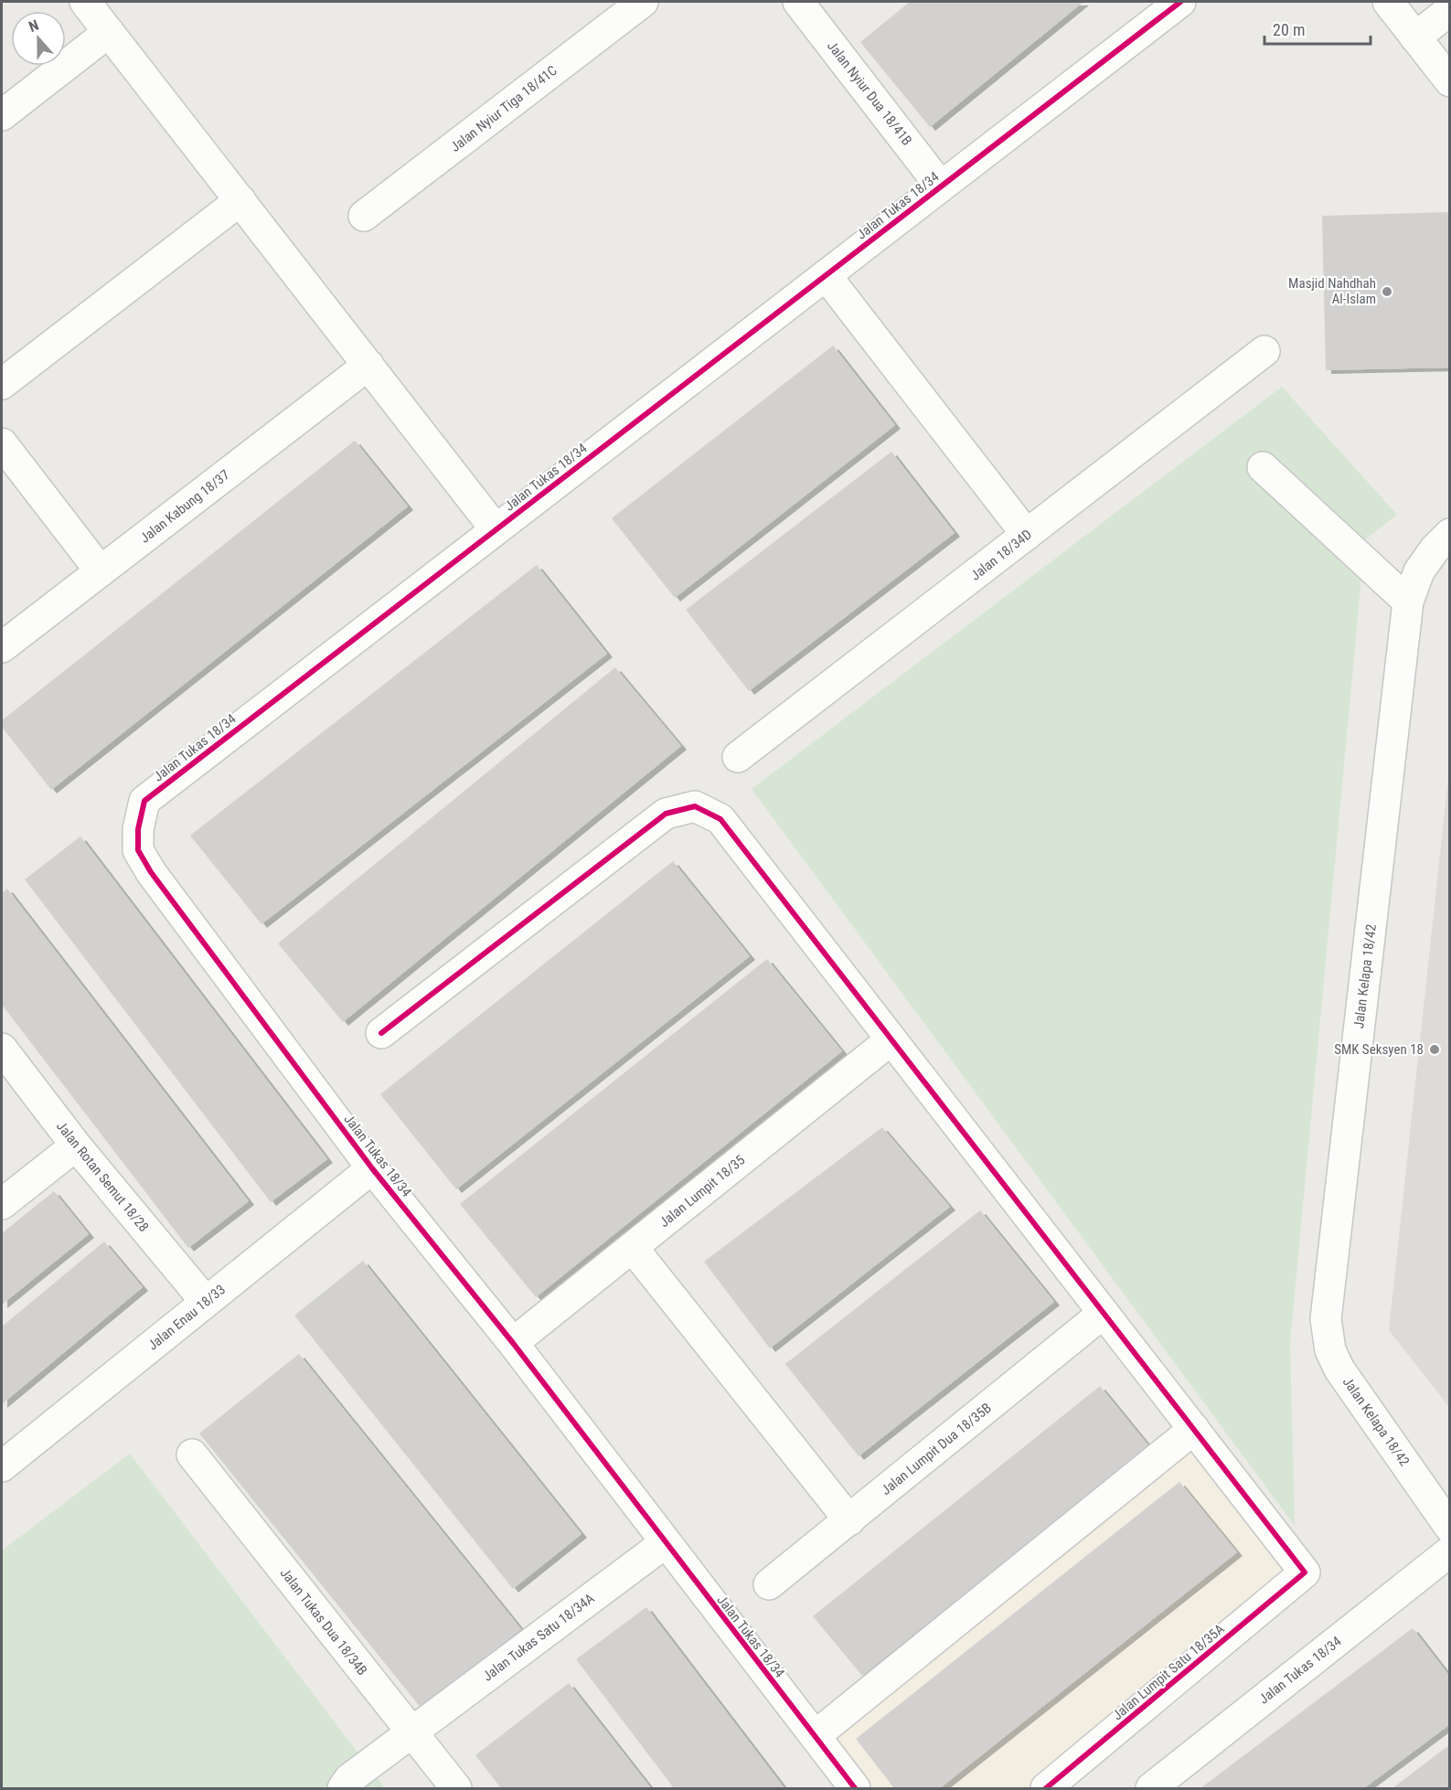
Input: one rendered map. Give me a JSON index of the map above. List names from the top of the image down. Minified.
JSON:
{"streets":{"street":["Jalan Nyiur Dua 18/41B","Jalan Nyiur Tiga 18/41C","Jalan Tukas 18/34","Jalan Kabung 18/37","Jalan 18/34D","Jalan Kelapa 18/42","Jalan Rotan Semut 18/28","Jalan Lumpit 18/35","Jalan Enau 18/33","Jalan Lumpit Dua 18/35B","Jalan Tukas Dua 18/34B","Jalan Tukas Satu 18/34A","Jalan Lumpit Satu 18/35A"]},"crossings":[["Jalan Nyiur Dua 18/41B","Jalan Tukas 18/34"],["Jalan Tukas 18/34","Jalan Lumpit 18/35"],["Jalan Tukas 18/34","Jalan Enau 18/33"],["Jalan Tukas 18/34","Jalan Tukas Satu 18/34A"],["Jalan Rotan Semut 18/28","Jalan Enau 18/33"],["Jalan Tukas Dua 18/34B","Jalan Tukas Satu 18/34A"]],"places":["Masjid Nahdhah Al-Islam","SMK Seksyen 18"],"scale_bar":"20 m","north":"top"}
